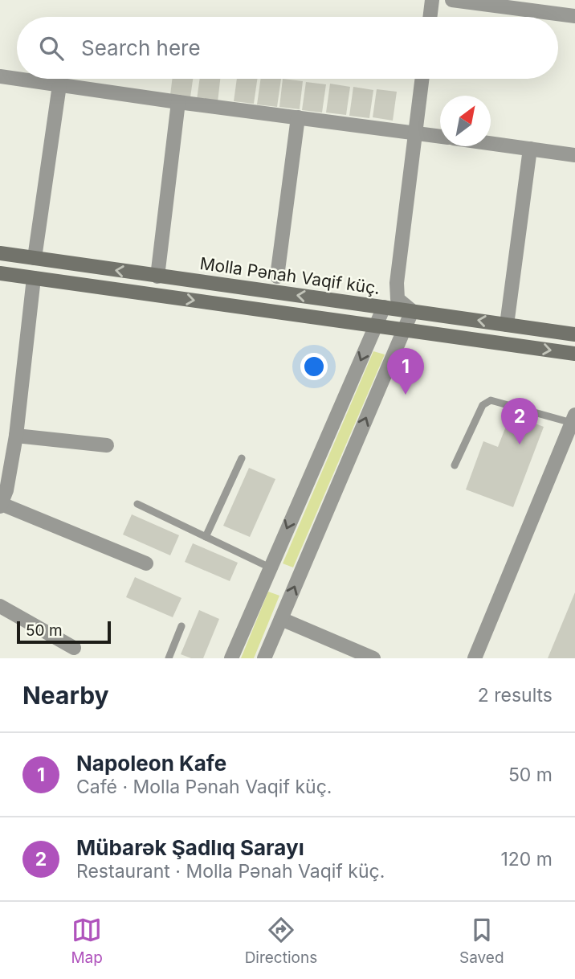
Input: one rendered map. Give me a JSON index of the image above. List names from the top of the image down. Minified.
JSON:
{"streets":{"main road":["Molla Pənah Vaqif küç."]},"scale_bar":"50 m","north":"top right","page":{"search":"Search here","pins":["1","2"],"scale":"50 m","heading":["Nearby","2 results"],"list":[{"mark":"1","name":"Napoleon Kafe","note":"Café · Molla Pənah Vaqif küç.","value":"50 m"},{"mark":"2","name":"Mübarək Şadlıq Sarayı","note":"Restaurant · Molla Pənah Vaqif küç.","value":"120 m"}],"nav":["Map","Directions","Saved"]}}
